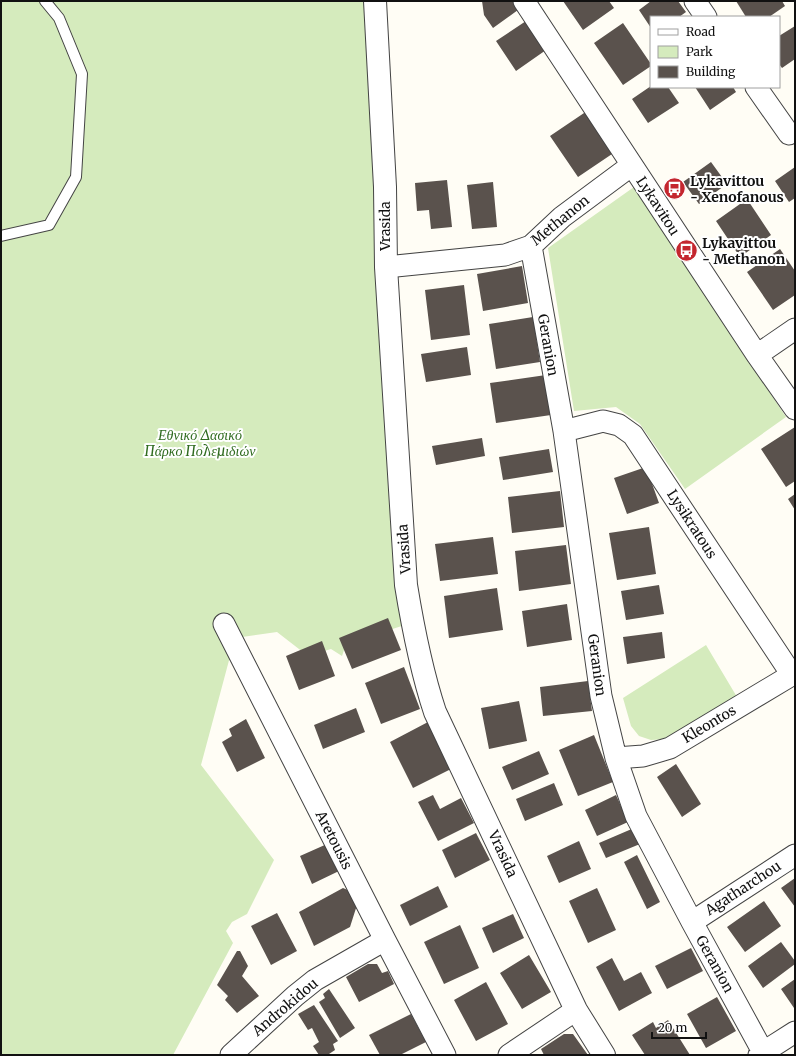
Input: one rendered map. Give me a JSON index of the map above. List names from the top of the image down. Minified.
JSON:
{"streets":{"street":["Lykavitou","Methanon","Vrasida","Geranion","Lysikratous","Kleontos","Aretousis","Agatharchou","Androkidou"]},"crossings":[["Lykavitou","Methanon"],["Methanon","Vrasida"],["Methanon","Geranion"],["Geranion","Lysikratous"],["Geranion","Kleontos"],["Geranion","Agatharchou"],["Lysikratous","Kleontos"],["Aretousis","Androkidou"]],"parks":["Εθνικό Δασικό Πάρκο Πολεμιδιών"],"places":{"bus stop":["Lykavittou - Xenofanous","Lykavittou - Methanon"]},"legend":["Road","Park","Building"],"scale_bar":"20 m"}
